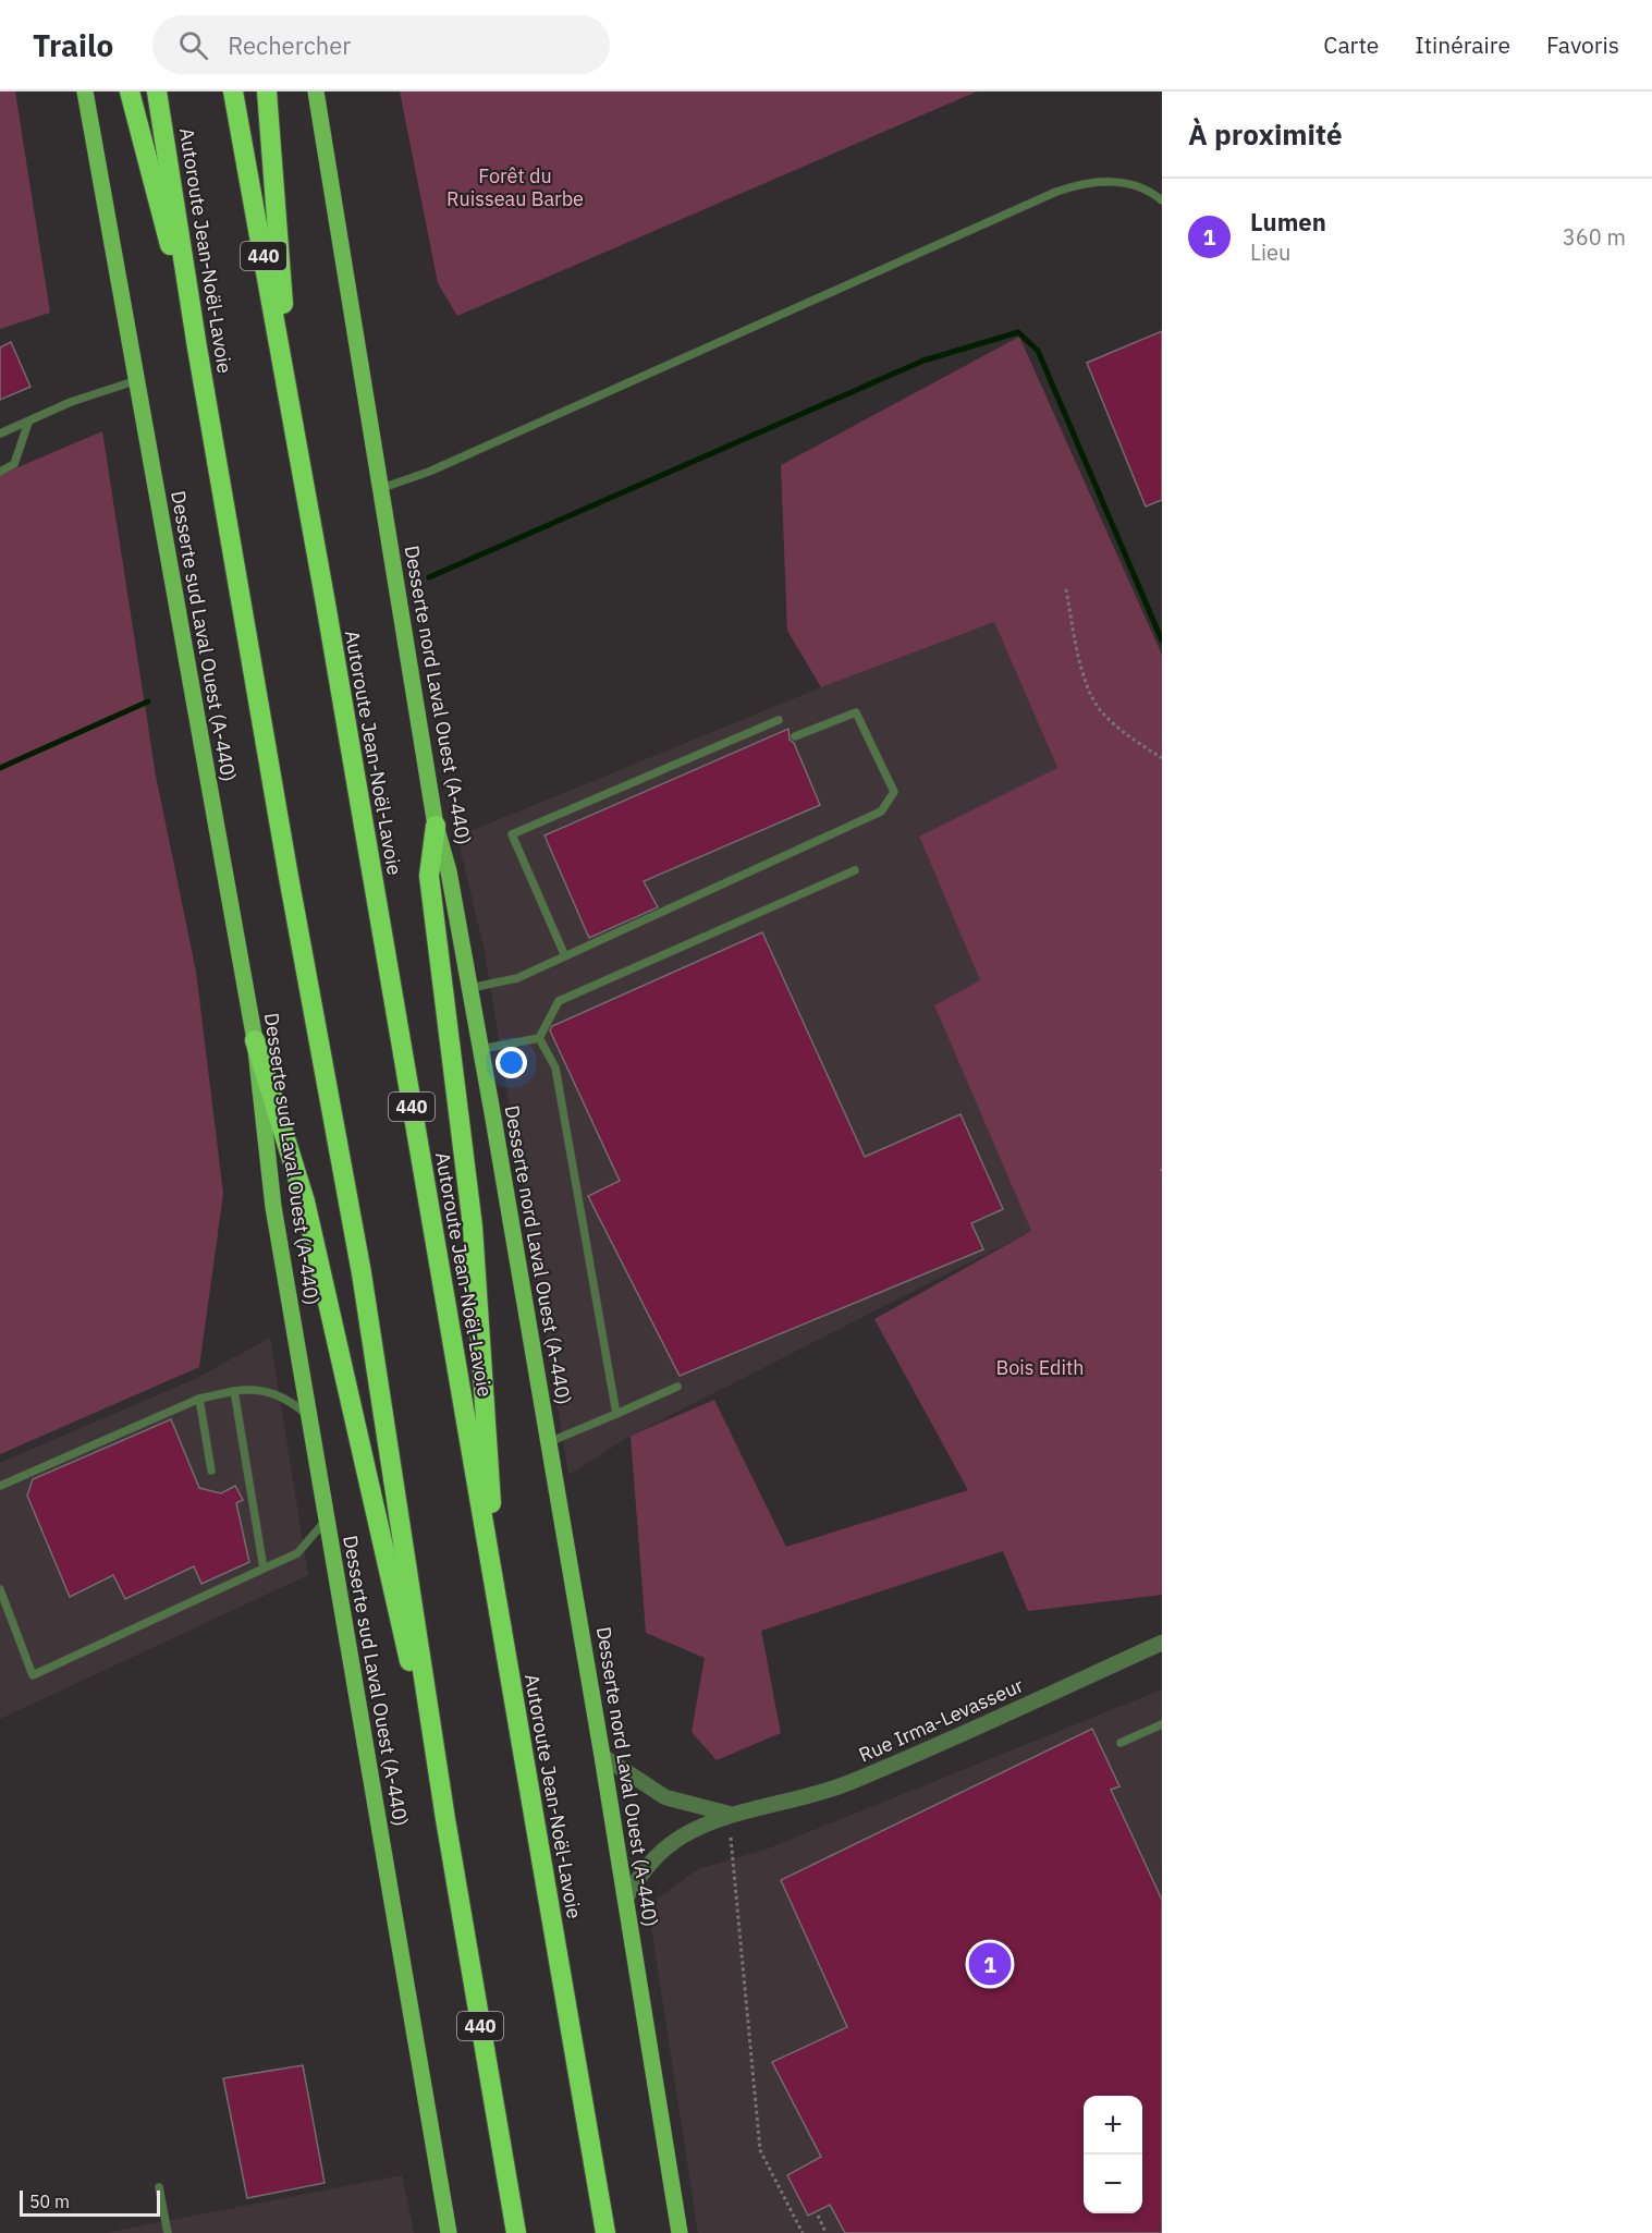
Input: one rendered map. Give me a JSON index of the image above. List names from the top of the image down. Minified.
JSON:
{"streets":{"highway":["Autoroute Jean-Noël-Lavoie","440"],"main road":["Desserte sud Laval Ouest (A-440)","Desserte nord Laval Ouest (A-440)"],"street":["Rue Irma-Levasseur"]},"crossings":[["Desserte nord Laval Ouest (A-440)","Rue Irma-Levasseur"]],"parks":["Forêt du Ruisseau Barbe","Bois Edith"],"scale_bar":"50 m","page":{"header":"Trailo","search":"Rechercher","nav":["Carte","Itinéraire","Favoris"],"heading":"À proximité","list":[{"mark":"1","name":"Lumen","note":"Lieu","value":"360 m"}],"pins":"1","map_buttons":["+","−"],"scale":"50 m"}}
